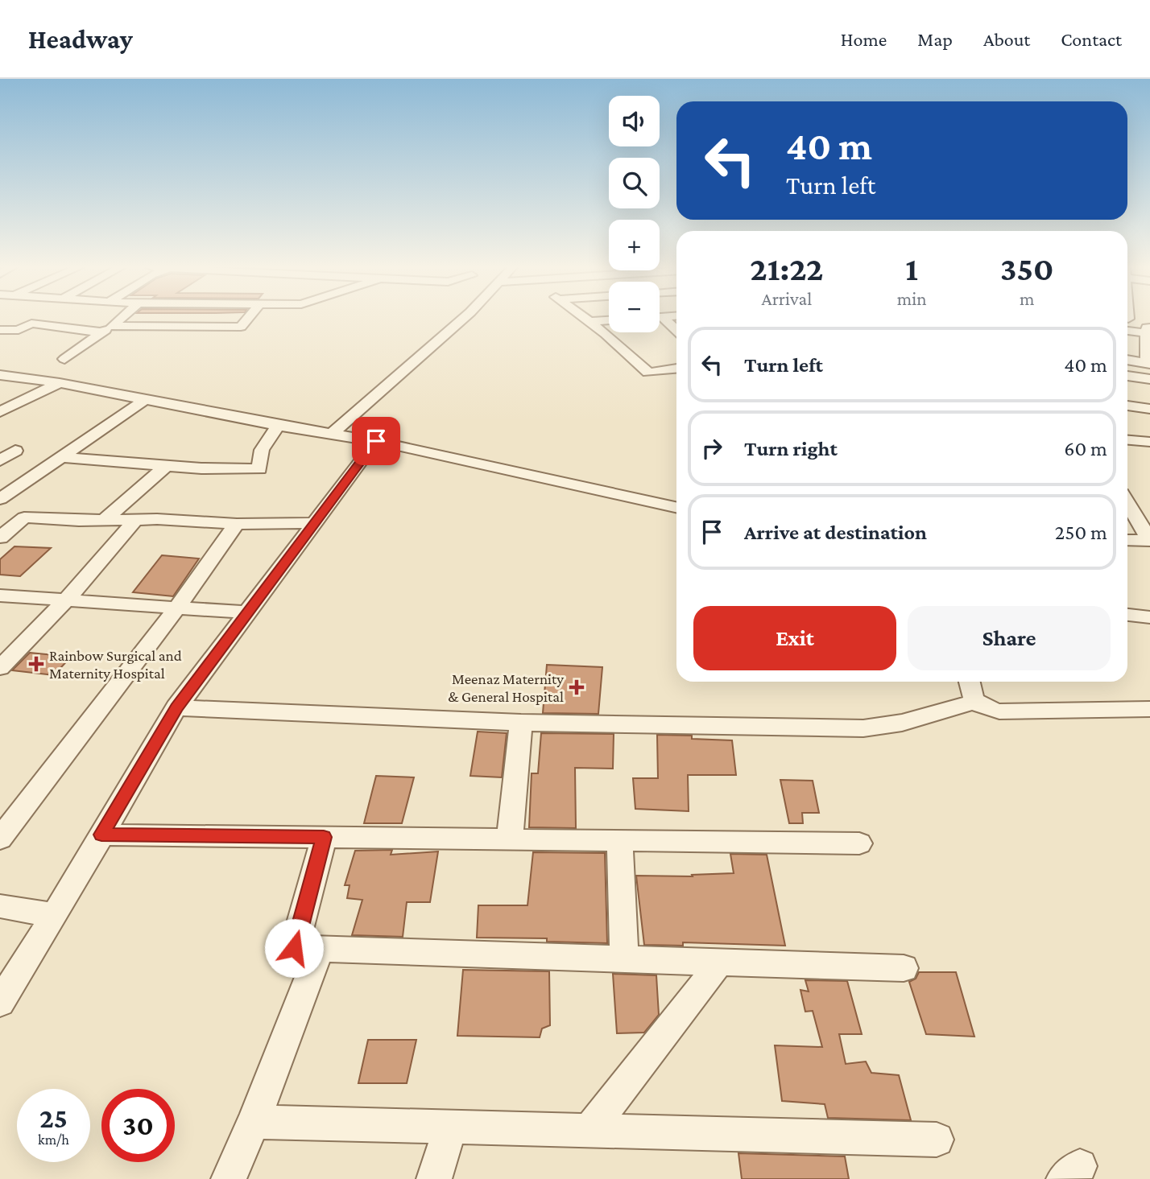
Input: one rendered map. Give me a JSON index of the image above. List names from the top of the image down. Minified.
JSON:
{"places":{"health":["Rainbow Surgical and Maternity Hospital","Meenaz Maternity & General Hospital"]},"page":{"header":"Headway","nav":["Home","Map","About","Contact"],"map_buttons":["+","−"],"turn":["40 m","Turn left"],"eta":["21:22","Arrival","1","min","350","m"],"list":[{"name":"Turn left","value":"40 m"},{"name":"Turn right","value":"60 m"},{"name":"Arrive at destination","value":"250 m"}],"buttons":["Exit","Share"],"speed":"25 km/h","limit":"30"}}
